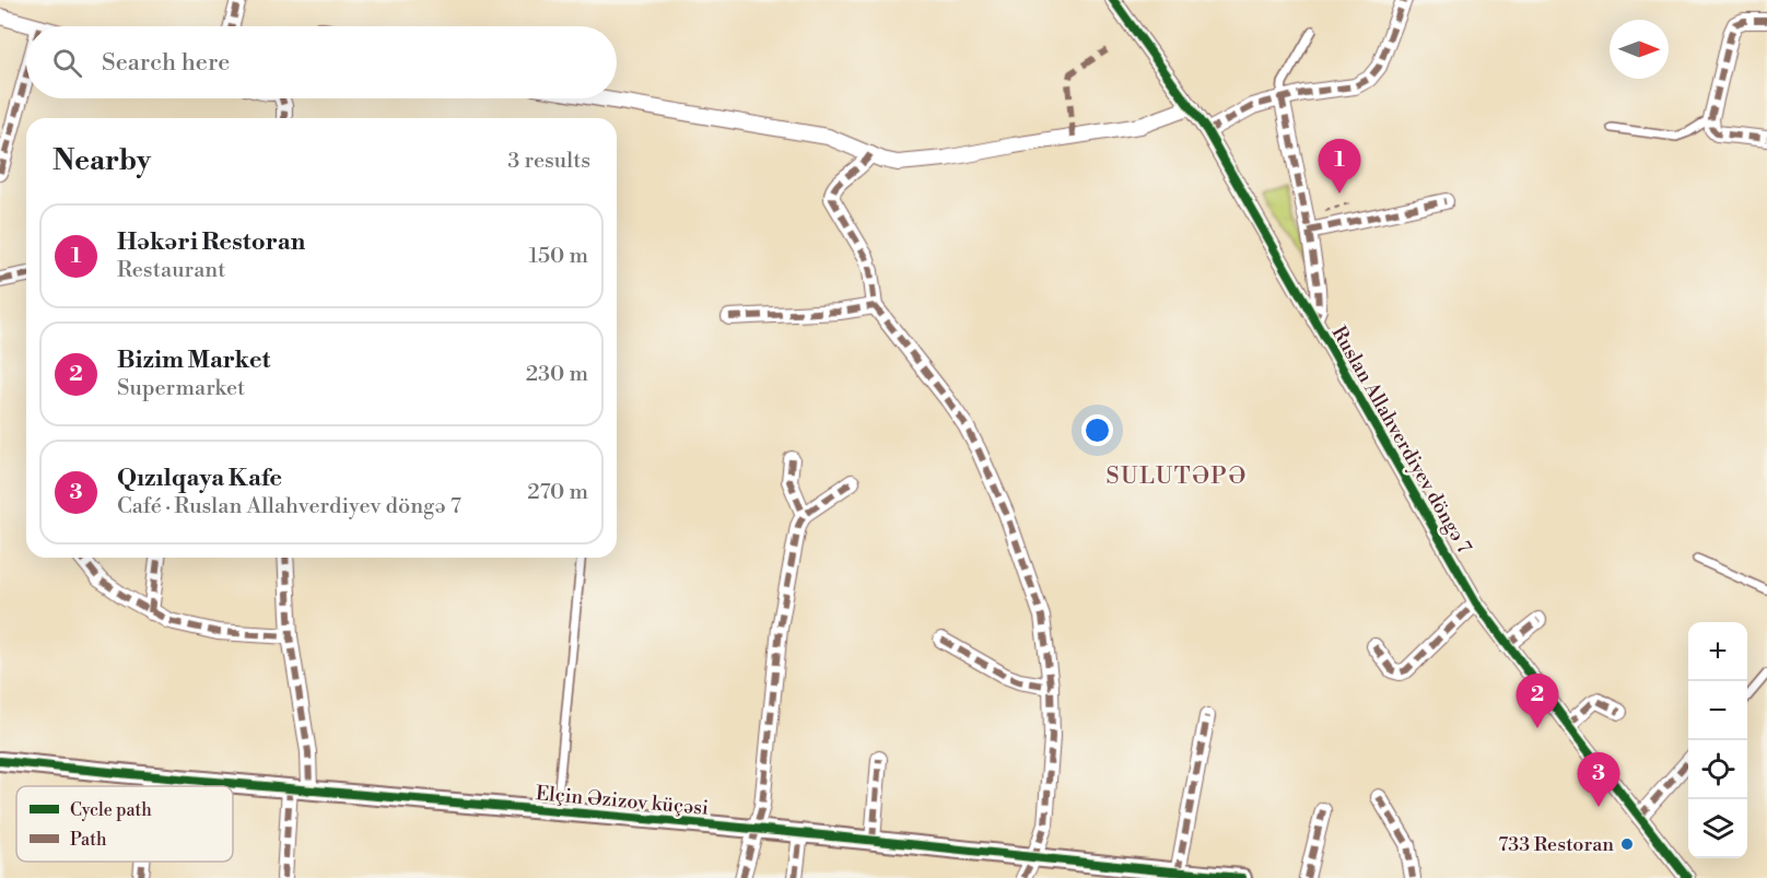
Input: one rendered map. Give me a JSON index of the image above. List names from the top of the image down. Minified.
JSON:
{"streets":{"street":["Ruslan Allahverdiyev döngə 7","Elçin Əzizov küçəsi"]},"districts":["SULUTƏPƏ"],"places":["733 Restoran"],"legend":["Cycle path","Path"],"north":"right","page":{"search":"Search here","heading":["Nearby","3 results"],"pins":["1","2","3"],"list":[{"mark":"1","name":"Həkəri Restoran","note":"Restaurant","value":"150 m"},{"mark":"2","name":"Bizim Market","note":"Supermarket","value":"230 m"},{"mark":"3","name":"Qızılqaya Kafe","note":"Café · Ruslan Allahverdiyev döngə 7","value":"270 m"}],"map_buttons":["+","−"]}}
